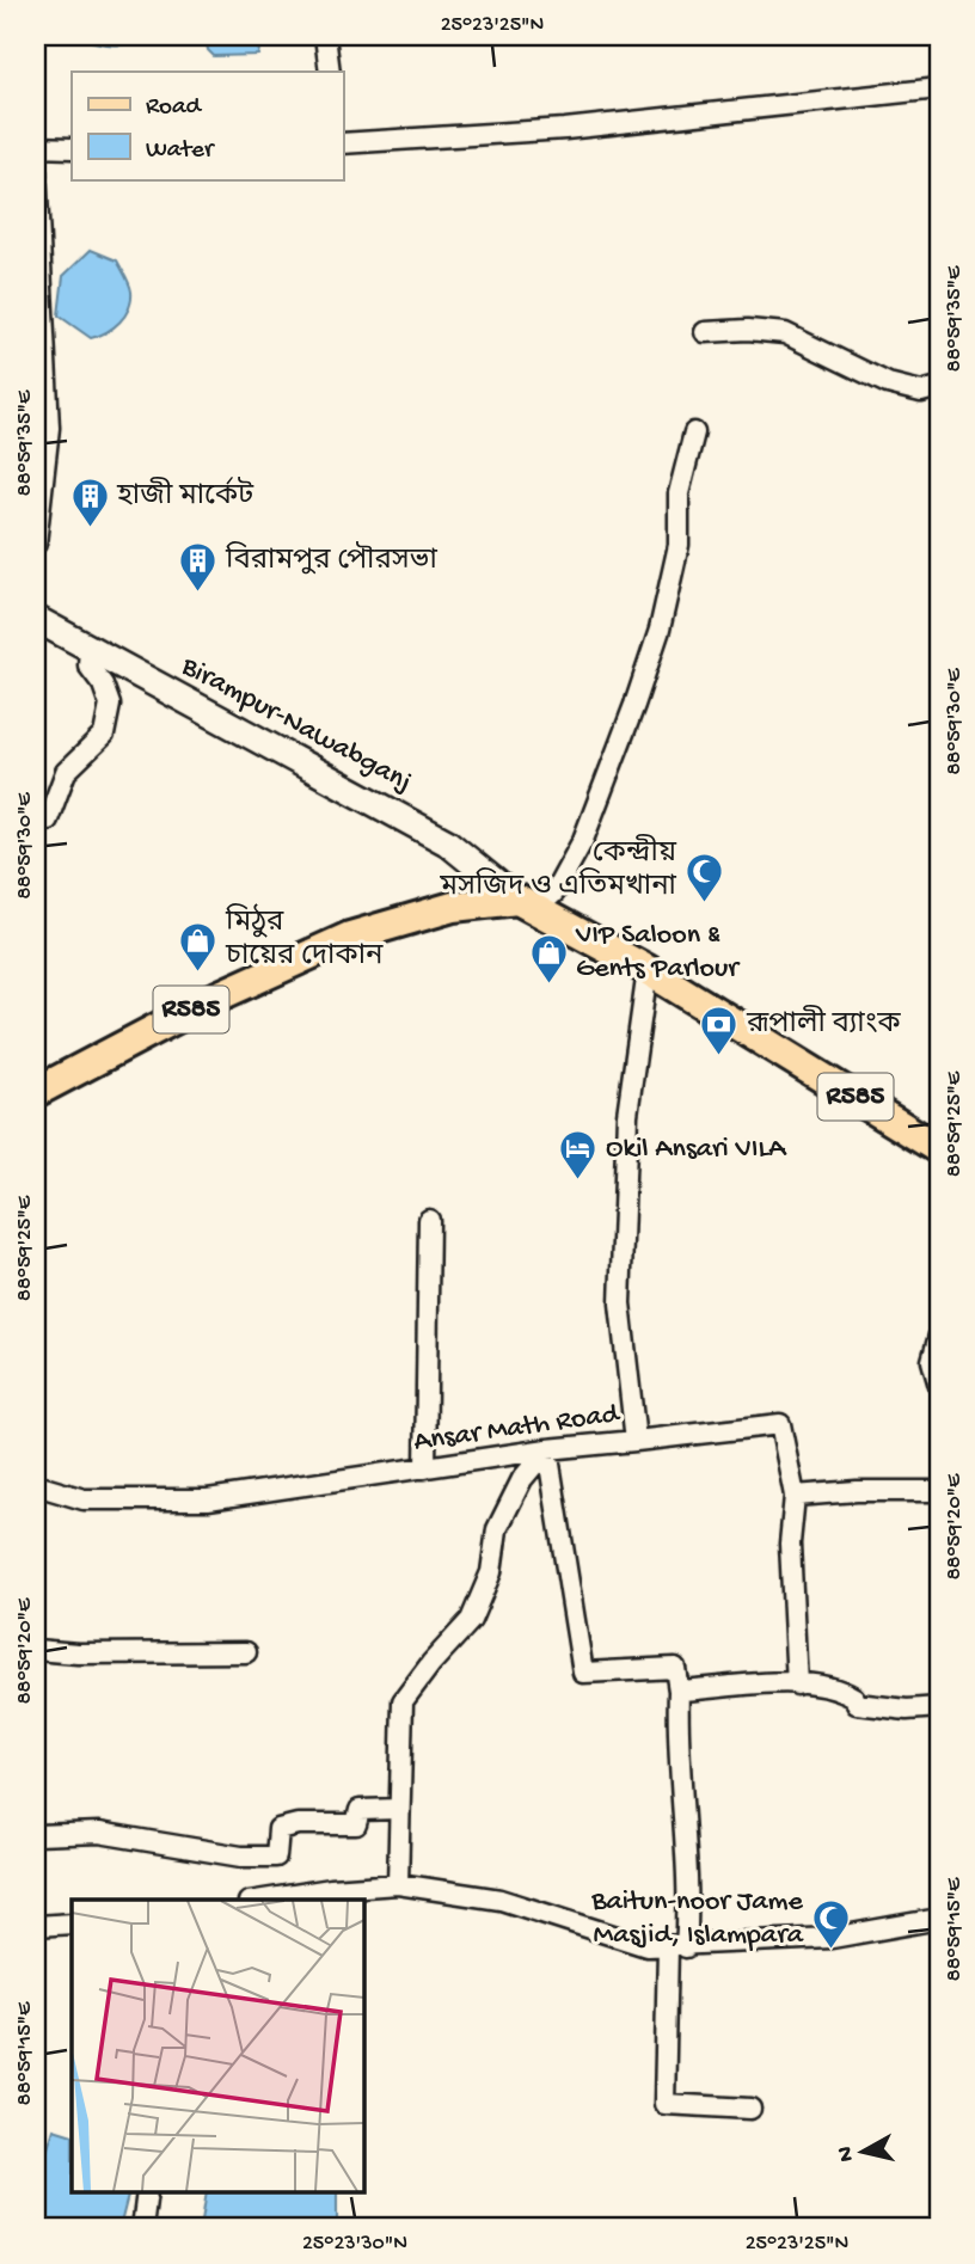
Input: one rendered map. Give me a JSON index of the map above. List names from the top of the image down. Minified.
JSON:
{"streets":{"main road":["Birampur-Nawabganj","R585"],"street":["Ansar Math Road"]},"crossings":[["Birampur-Nawabganj","R585"],["R585","Ansar Math Road"]],"places":{"building":["হাজী মার্কেট","বিরামপুর পৌরসভা"],"mosque":["কেন্দ্রীয় মসজিদ ও এতিমখানা","Baitun-noor Jame Masjid, Islampara"],"shop":["মিঠুর চায়ের দোকান","VIP Saloon & Gents Parlour"],"bank":["রূপালী ব্যাংক"],"hotel":["Okil Ansari VILA"]},"legend":["Road","Water"],"north":"left","coordinates":["25°23'25\"N","88°59'35\"E","88°59'30\"E","88°59'25\"E","88°59'20\"E","88°59'15\"E","25°23'30\"N"]}
